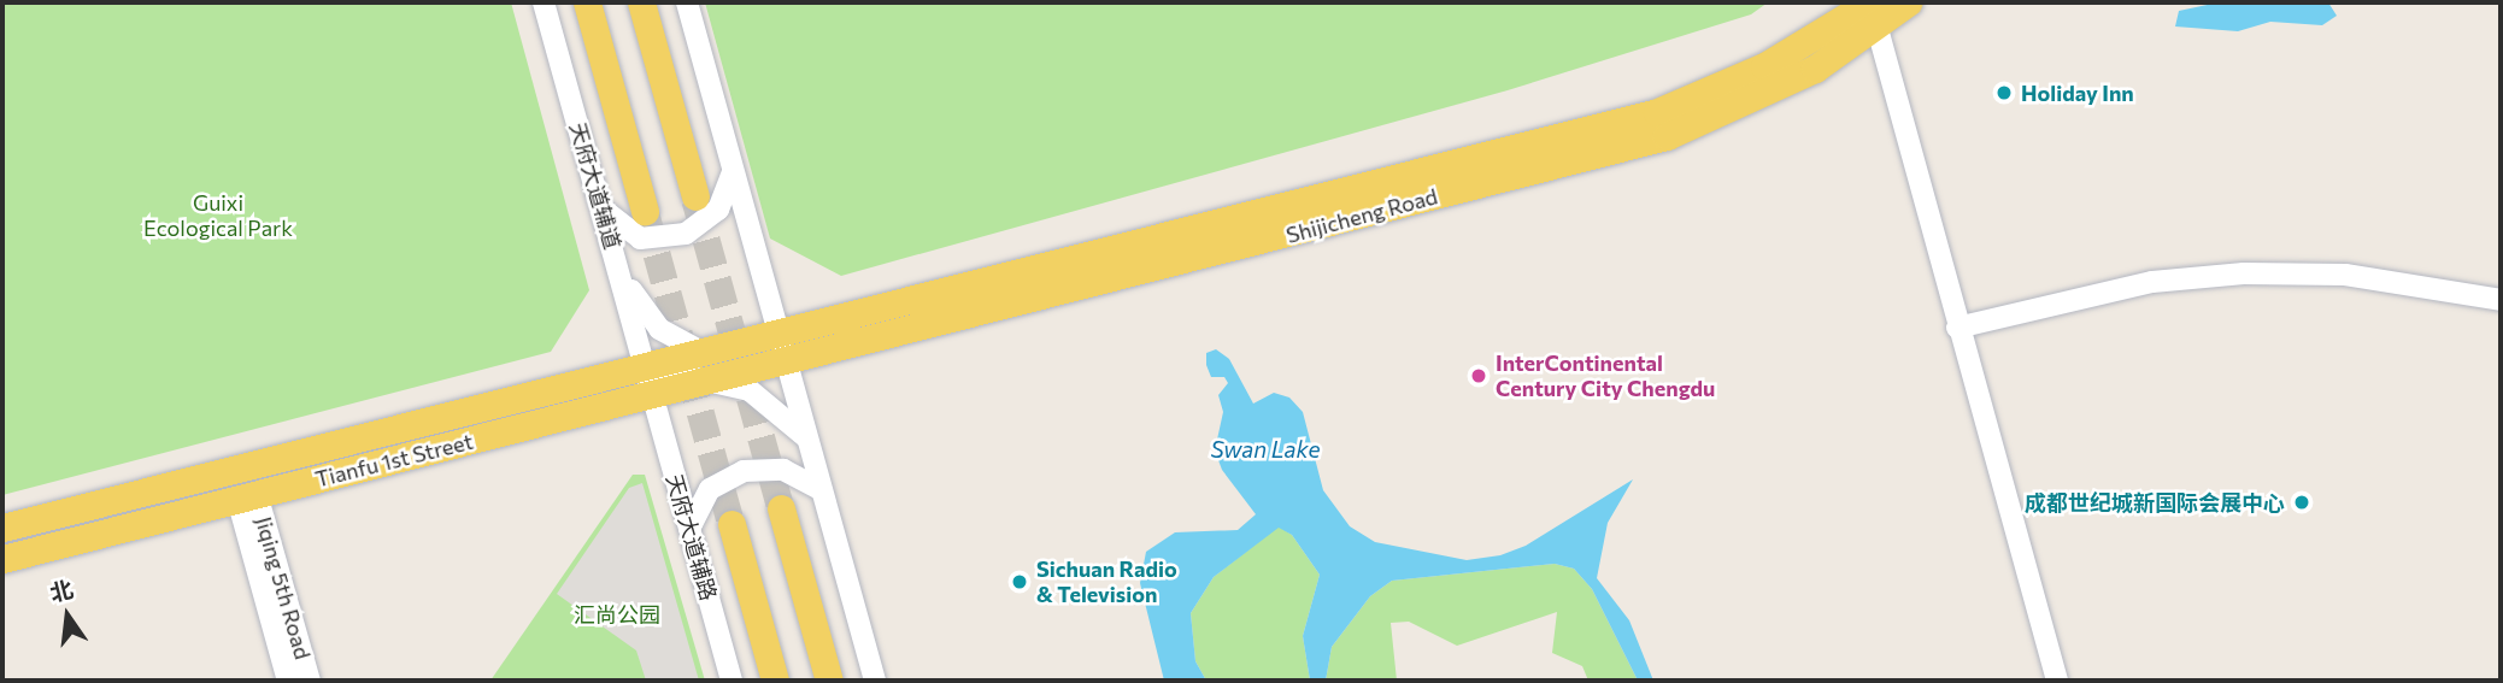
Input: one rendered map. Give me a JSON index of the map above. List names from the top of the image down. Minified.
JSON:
{"streets":{"main road":["Shijicheng Road","Tianfu 1st Street"],"street":["天府大道辅道","天府大道辅路","Jiqing 5th Road"]},"crossings":[["天府大道辅道","Tianfu 1st Street"],["天府大道辅道","天府大道辅路"],["Shijicheng Road","Tianfu 1st Street"],["Tianfu 1st Street","天府大道辅路"],["Tianfu 1st Street","Jiqing 5th Road"]],"water":["Swan Lake"],"parks":["Guixi Ecological Park","汇尚公园"],"places":["Holiday Inn","InterContinental Century City Chengdu","成都世纪城新国际会展中心","Sichuan Radio & Television"],"north":"top"}
